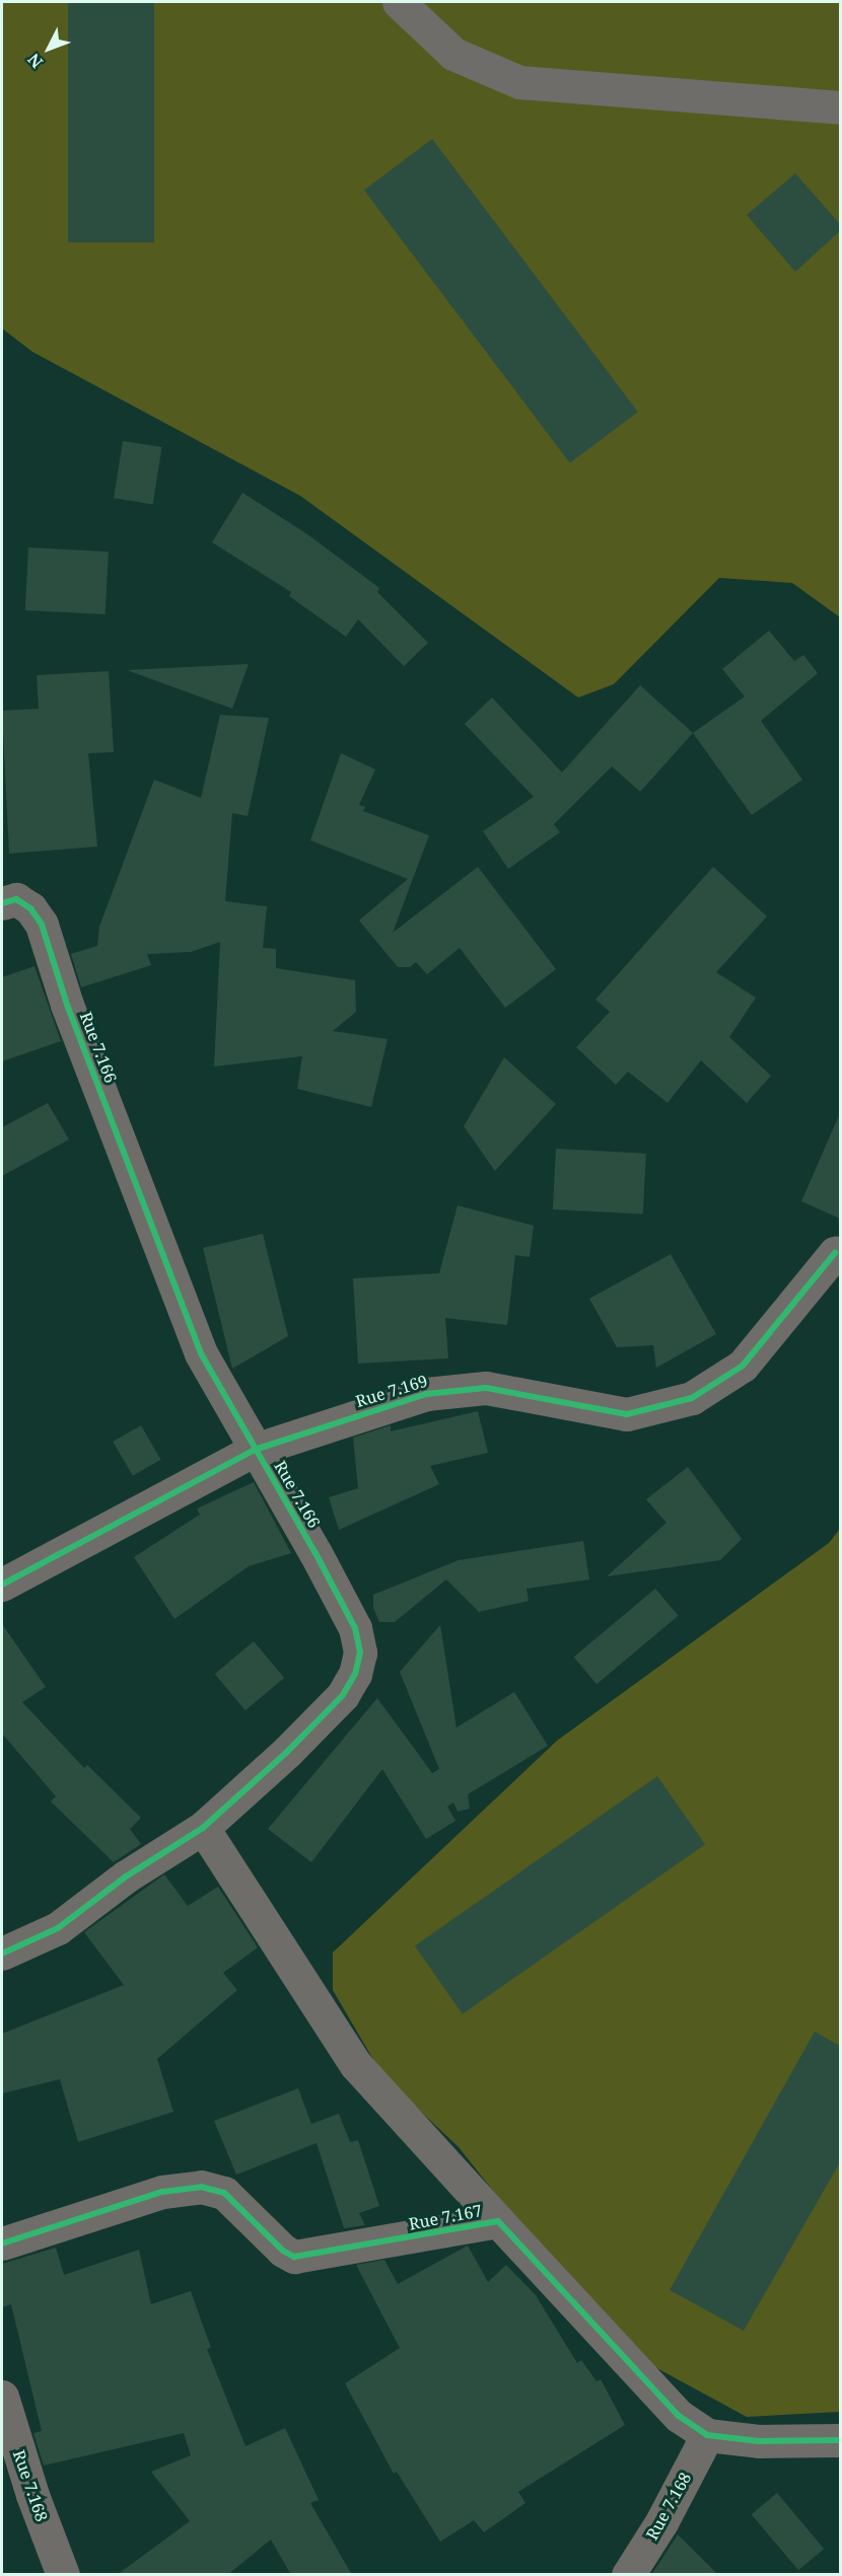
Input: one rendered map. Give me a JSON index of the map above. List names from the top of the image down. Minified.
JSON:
{"streets":{"street":["Rue 7.166","Rue 7.169","Rue 7.167","Rue 7.168"]},"crossings":[["Rue 7.166","Rue 7.169"],["Rue 7.167","Rue 7.168"]],"north":"bottom left"}
